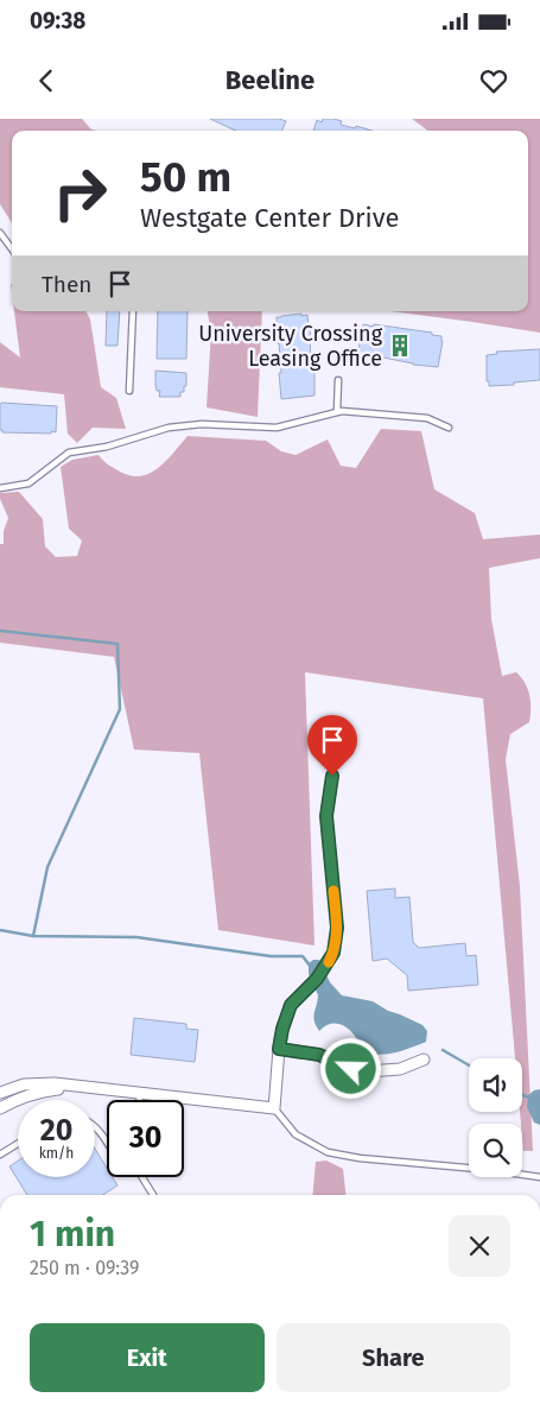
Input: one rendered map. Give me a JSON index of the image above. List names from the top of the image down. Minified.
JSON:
{"places":{"building":["University Crossing Leasing Office"]},"page":{"status":"09:38","header":"Beeline","turn":["50 m","Westgate Center Drive"],"then":"Then","speed":"20 km/h","limit":"30","heading":["1 min","250 m · 09:39"],"buttons":["Exit","Share"]}}
